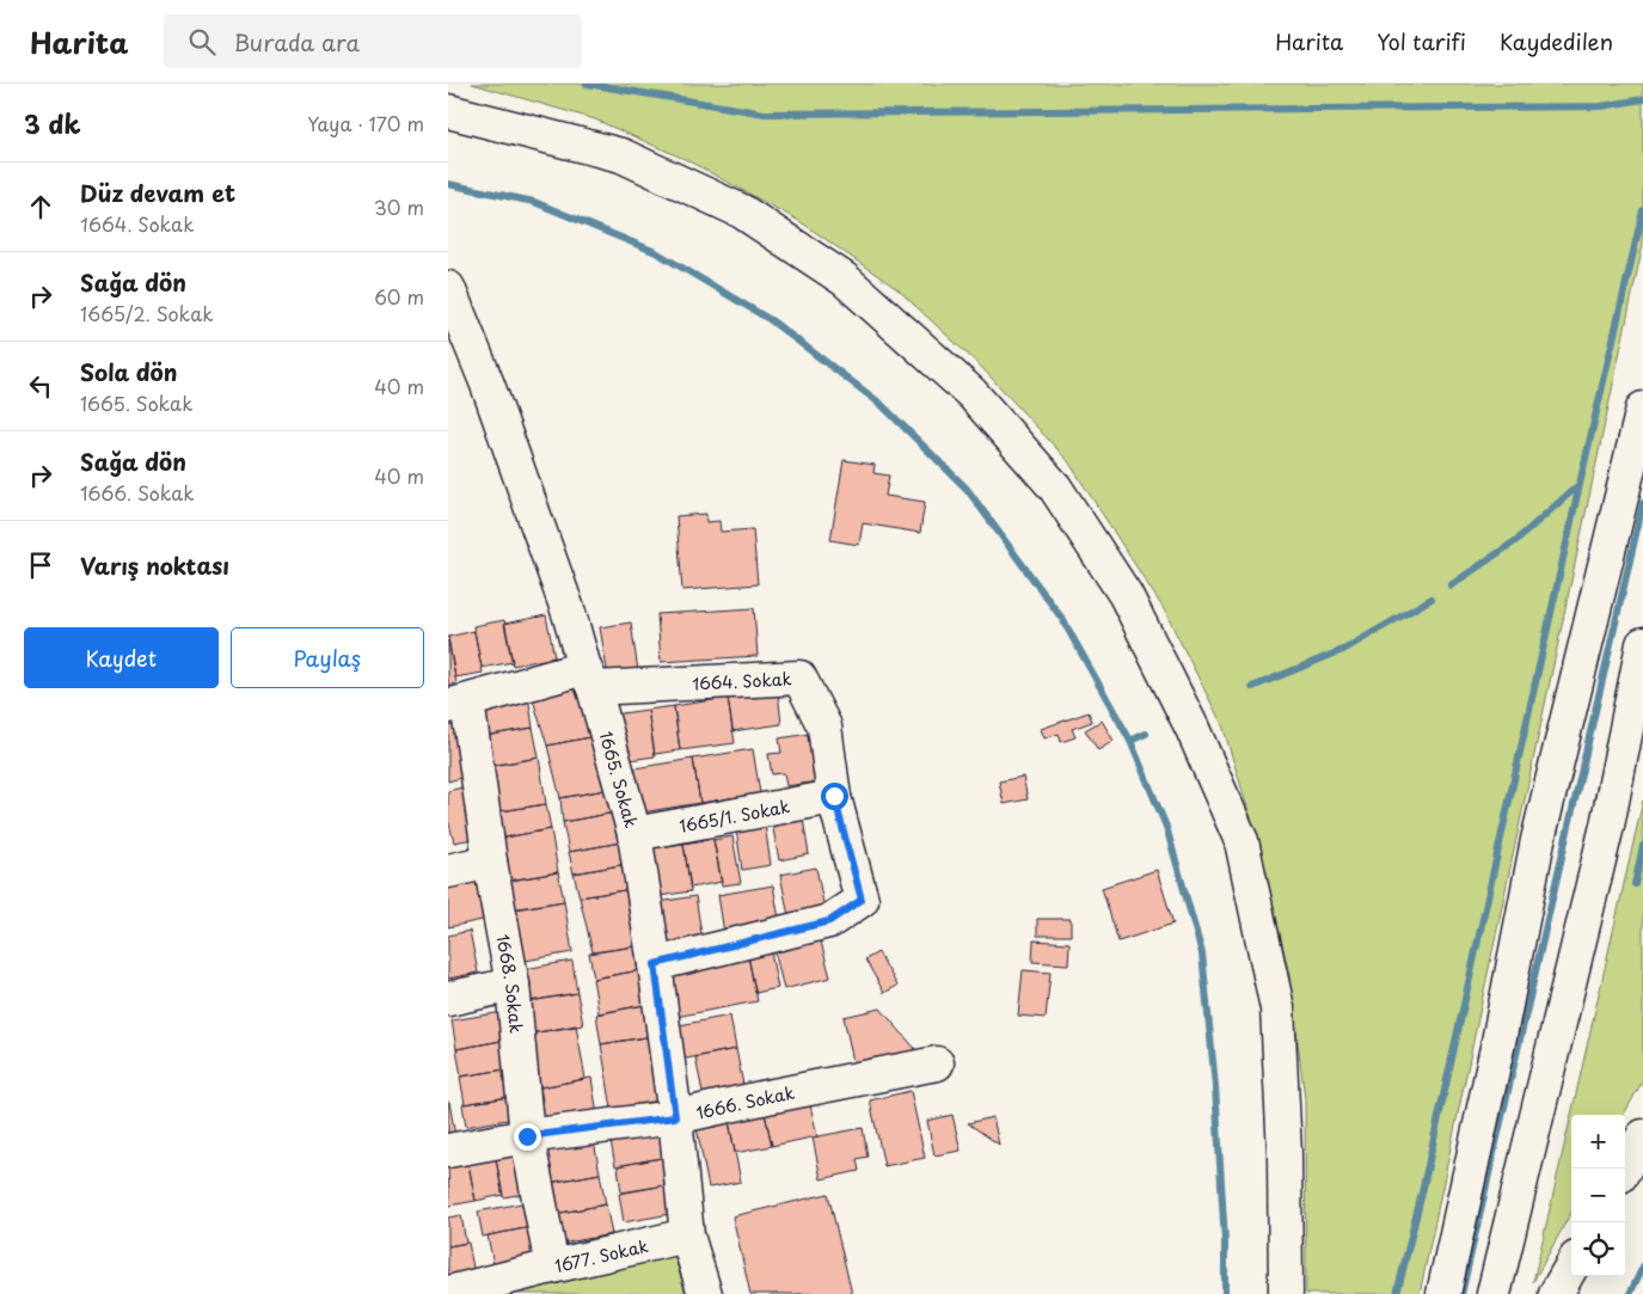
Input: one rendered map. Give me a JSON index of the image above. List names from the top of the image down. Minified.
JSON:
{"streets":{"main road":["1664. Sokak","1665. Sokak","1665/1. Sokak","1668. Sokak","1666. Sokak","1677. Sokak"]},"crossings":[["1664. Sokak","1665. Sokak"],["1664. Sokak","1665/1. Sokak"],["1664. Sokak","1668. Sokak"],["1665. Sokak","1665/1. Sokak"],["1665. Sokak","1666. Sokak"],["1665. Sokak","1677. Sokak"],["1668. Sokak","1666. Sokak"],["1668. Sokak","1677. Sokak"]],"page":{"header":"Harita","search":"Burada ara","nav":["Harita","Yol tarifi","Kaydedilen"],"heading":["3 dk","Yaya · 170 m"],"list":[["Düz devam et","1664. Sokak","30 m"],["Sağa dön","1665/2. Sokak","60 m"],["Sola dön","1665. Sokak","40 m"],["Sağa dön","1666. Sokak","40 m"],"Varış noktası"],"buttons":["Kaydet","Paylaş"],"map_buttons":["+","−"]}}
